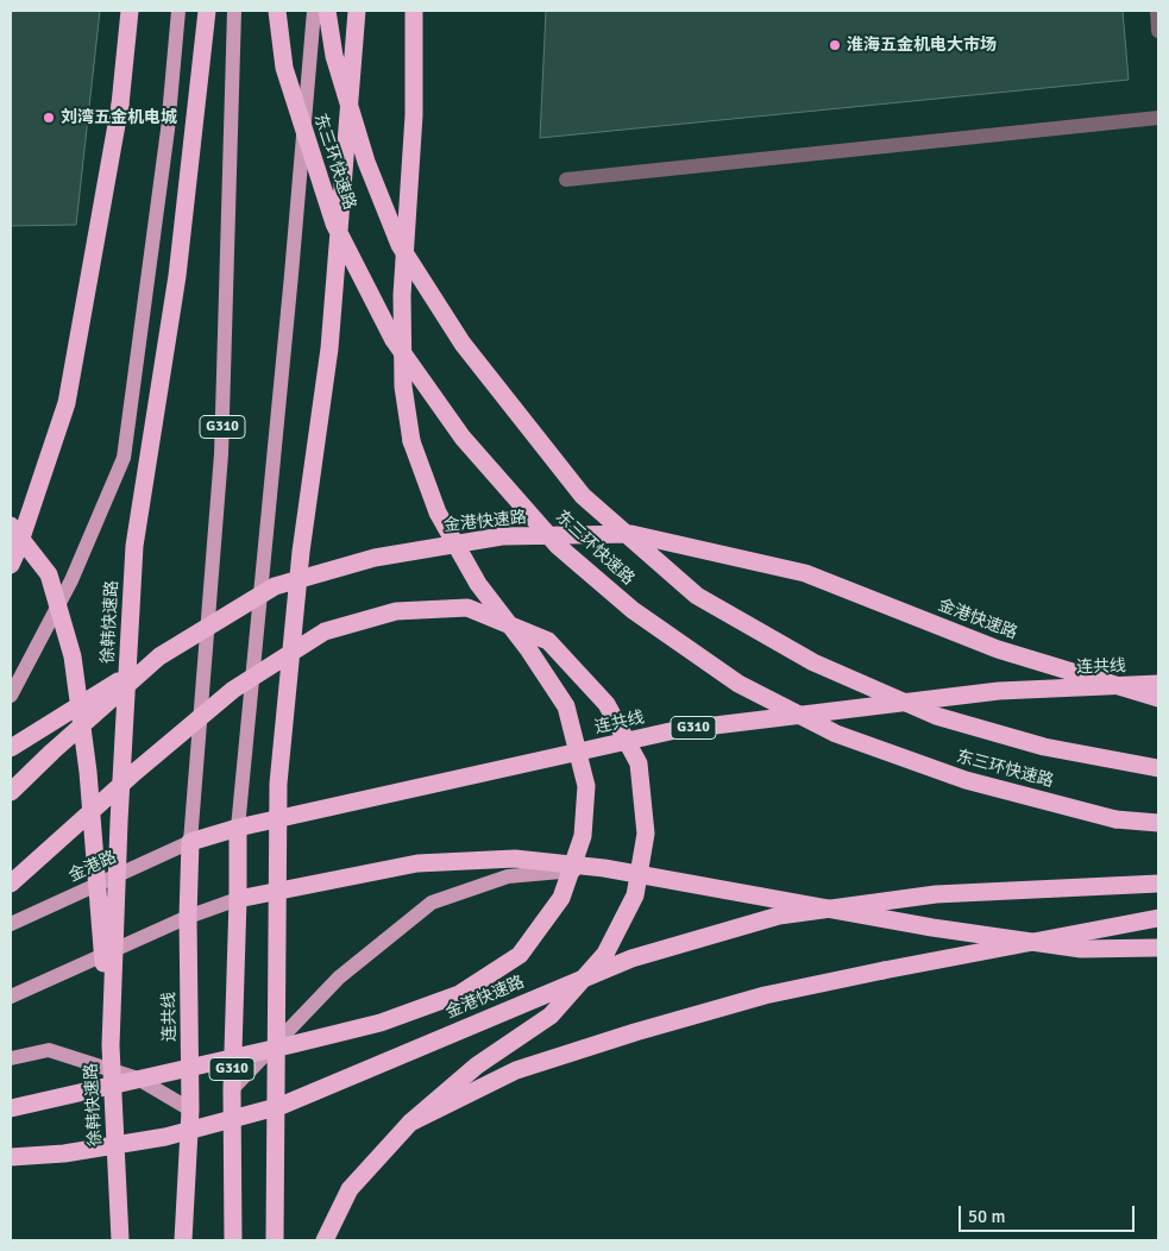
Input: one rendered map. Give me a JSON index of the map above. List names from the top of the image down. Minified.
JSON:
{"streets":{"highway":["东三环快速路","G310","金港快速路","徐韩快速路","连共线"],"main road":["金港路"]},"crossings":[["G310","连共线"],["G310","金港路"],["连共线","金港路"]],"places":["淮海五金机电大市场","刘湾五金机电城"],"scale_bar":"50 m"}
